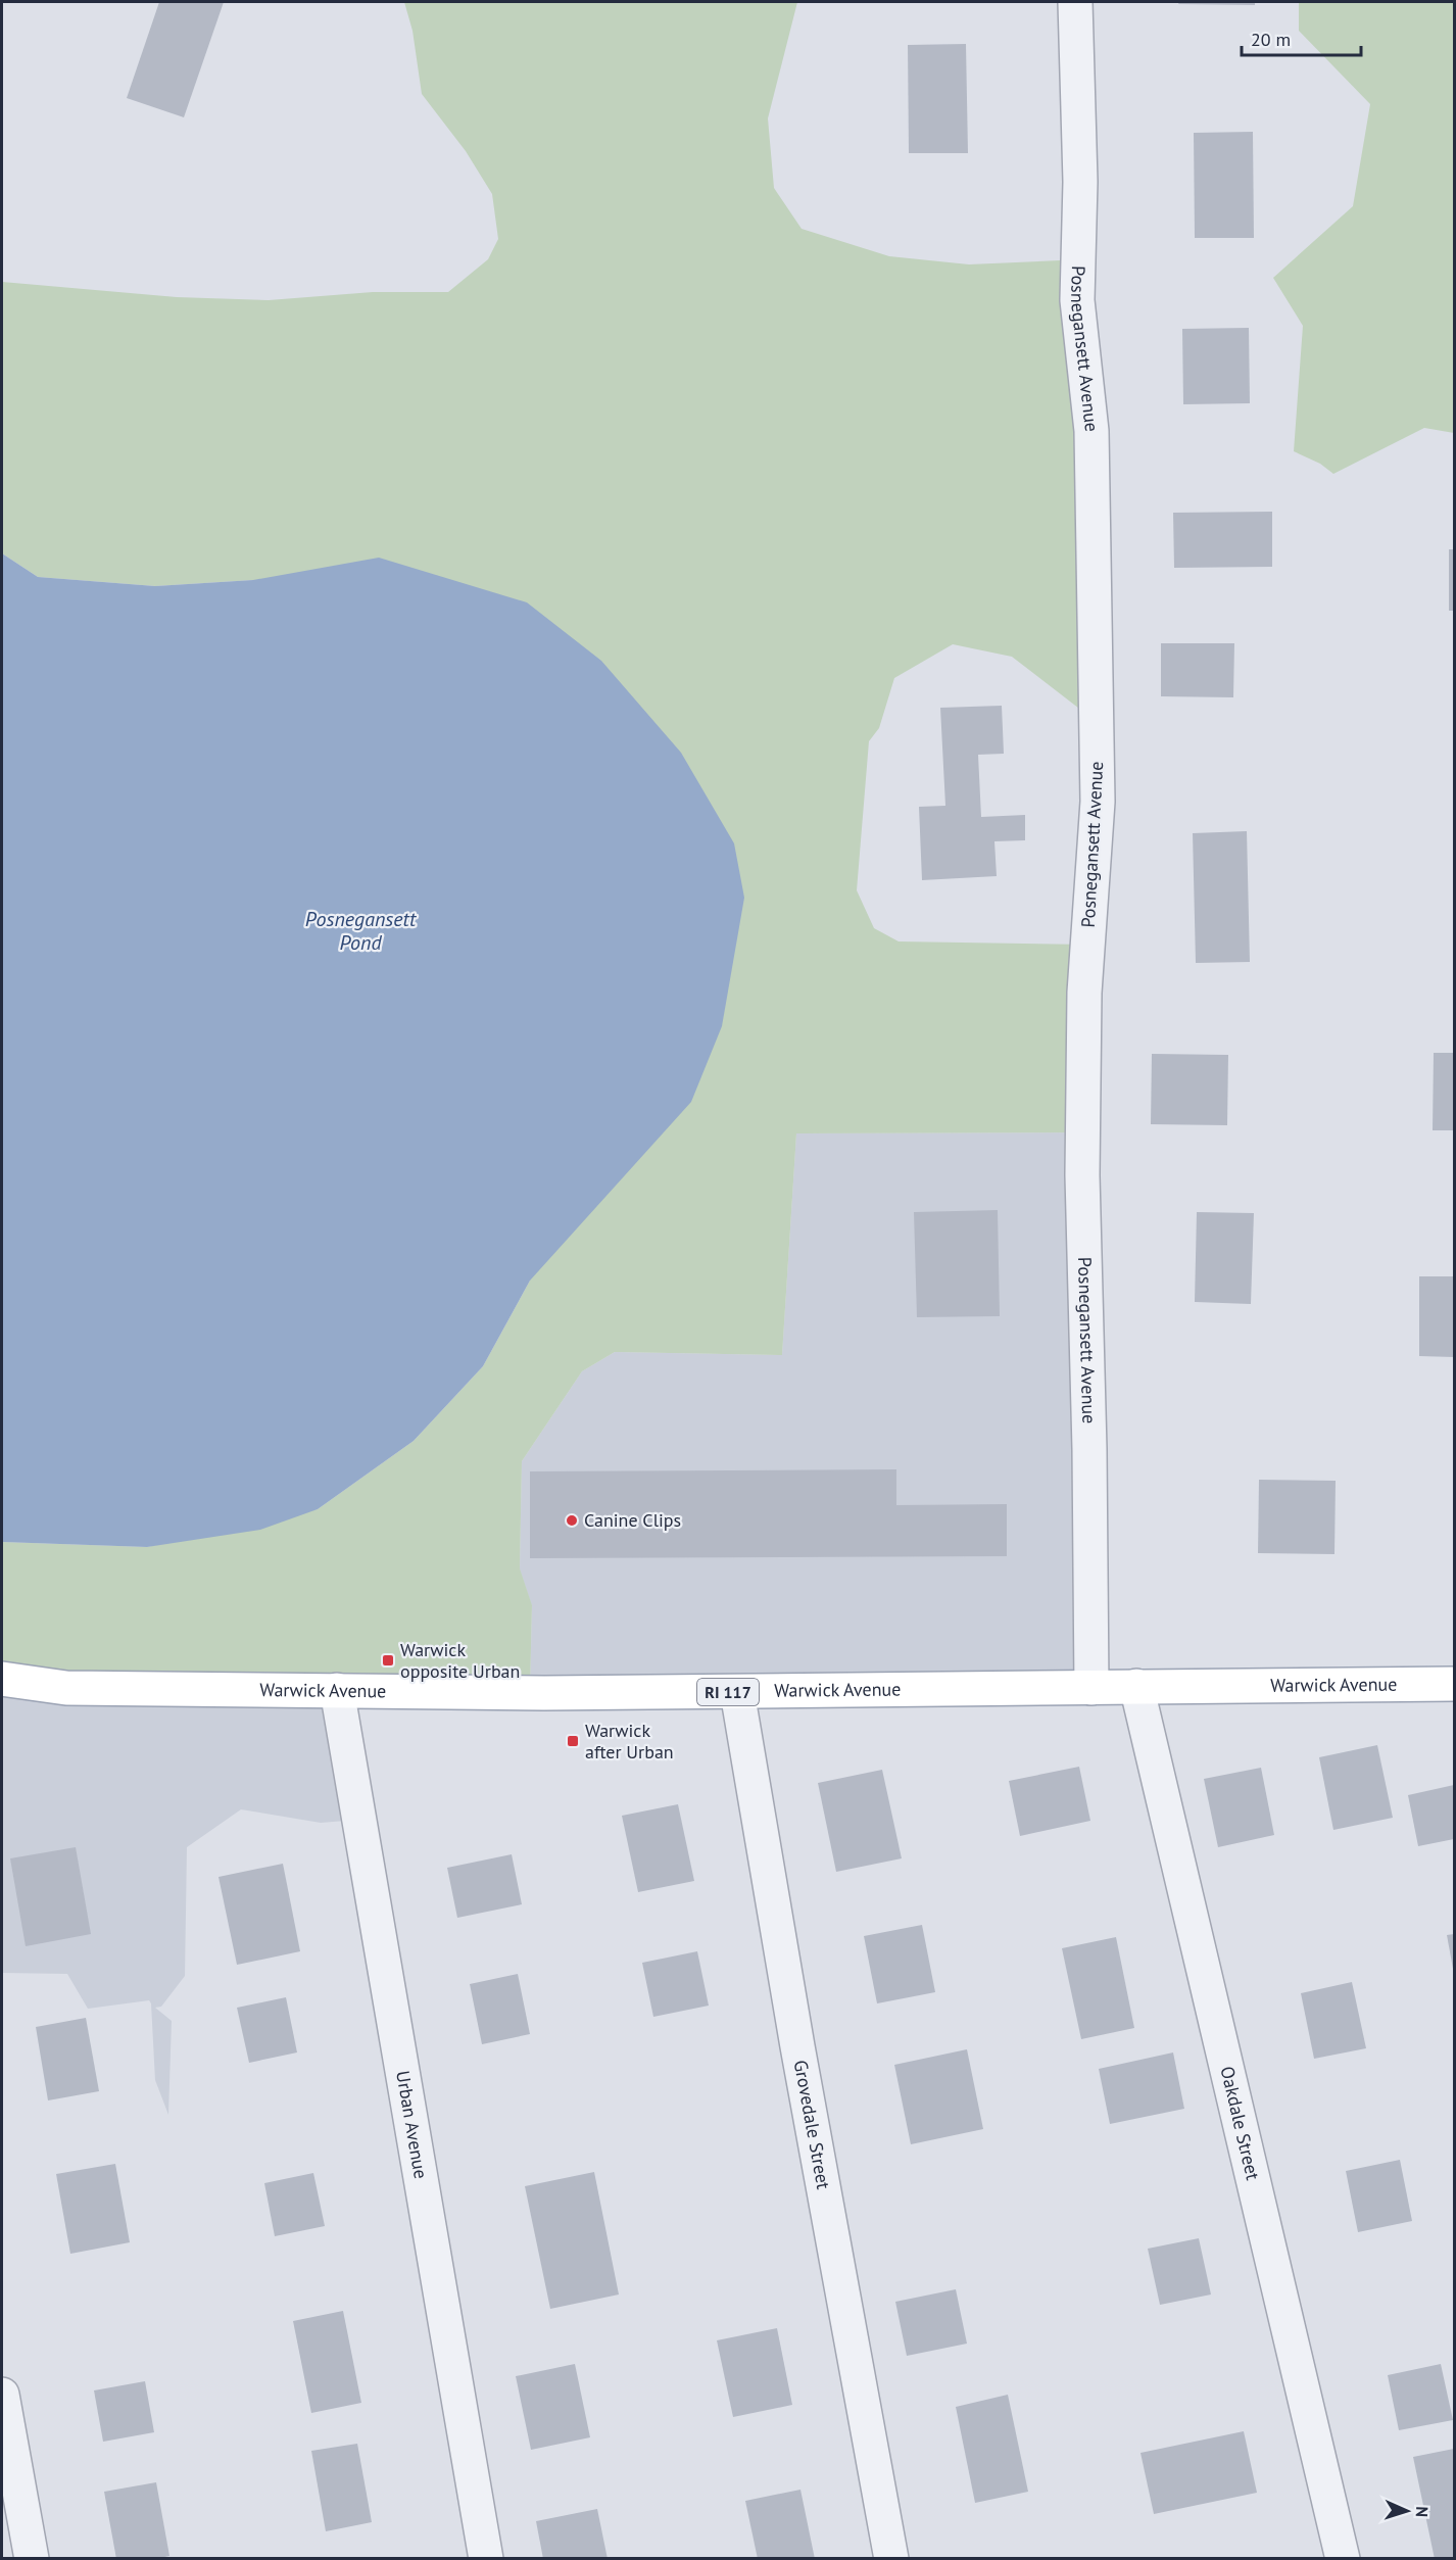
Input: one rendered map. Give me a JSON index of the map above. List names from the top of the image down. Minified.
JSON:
{"streets":{"main road":["Warwick Avenue","RI 117"],"street":["Posnegansett Avenue","Oakdale Street","Urban Avenue","Grovedale Street"]},"crossings":[["Posnegansett Avenue","Warwick Avenue"],["Warwick Avenue","Oakdale Street"],["Warwick Avenue","Urban Avenue"],["Warwick Avenue","Grovedale Street"]],"water":["Posnegansett Pond"],"places":{"other":["Canine Clips"],"transit":["Warwick opposite Urban","Warwick after Urban"]},"scale_bar":"20 m","north":"right"}
